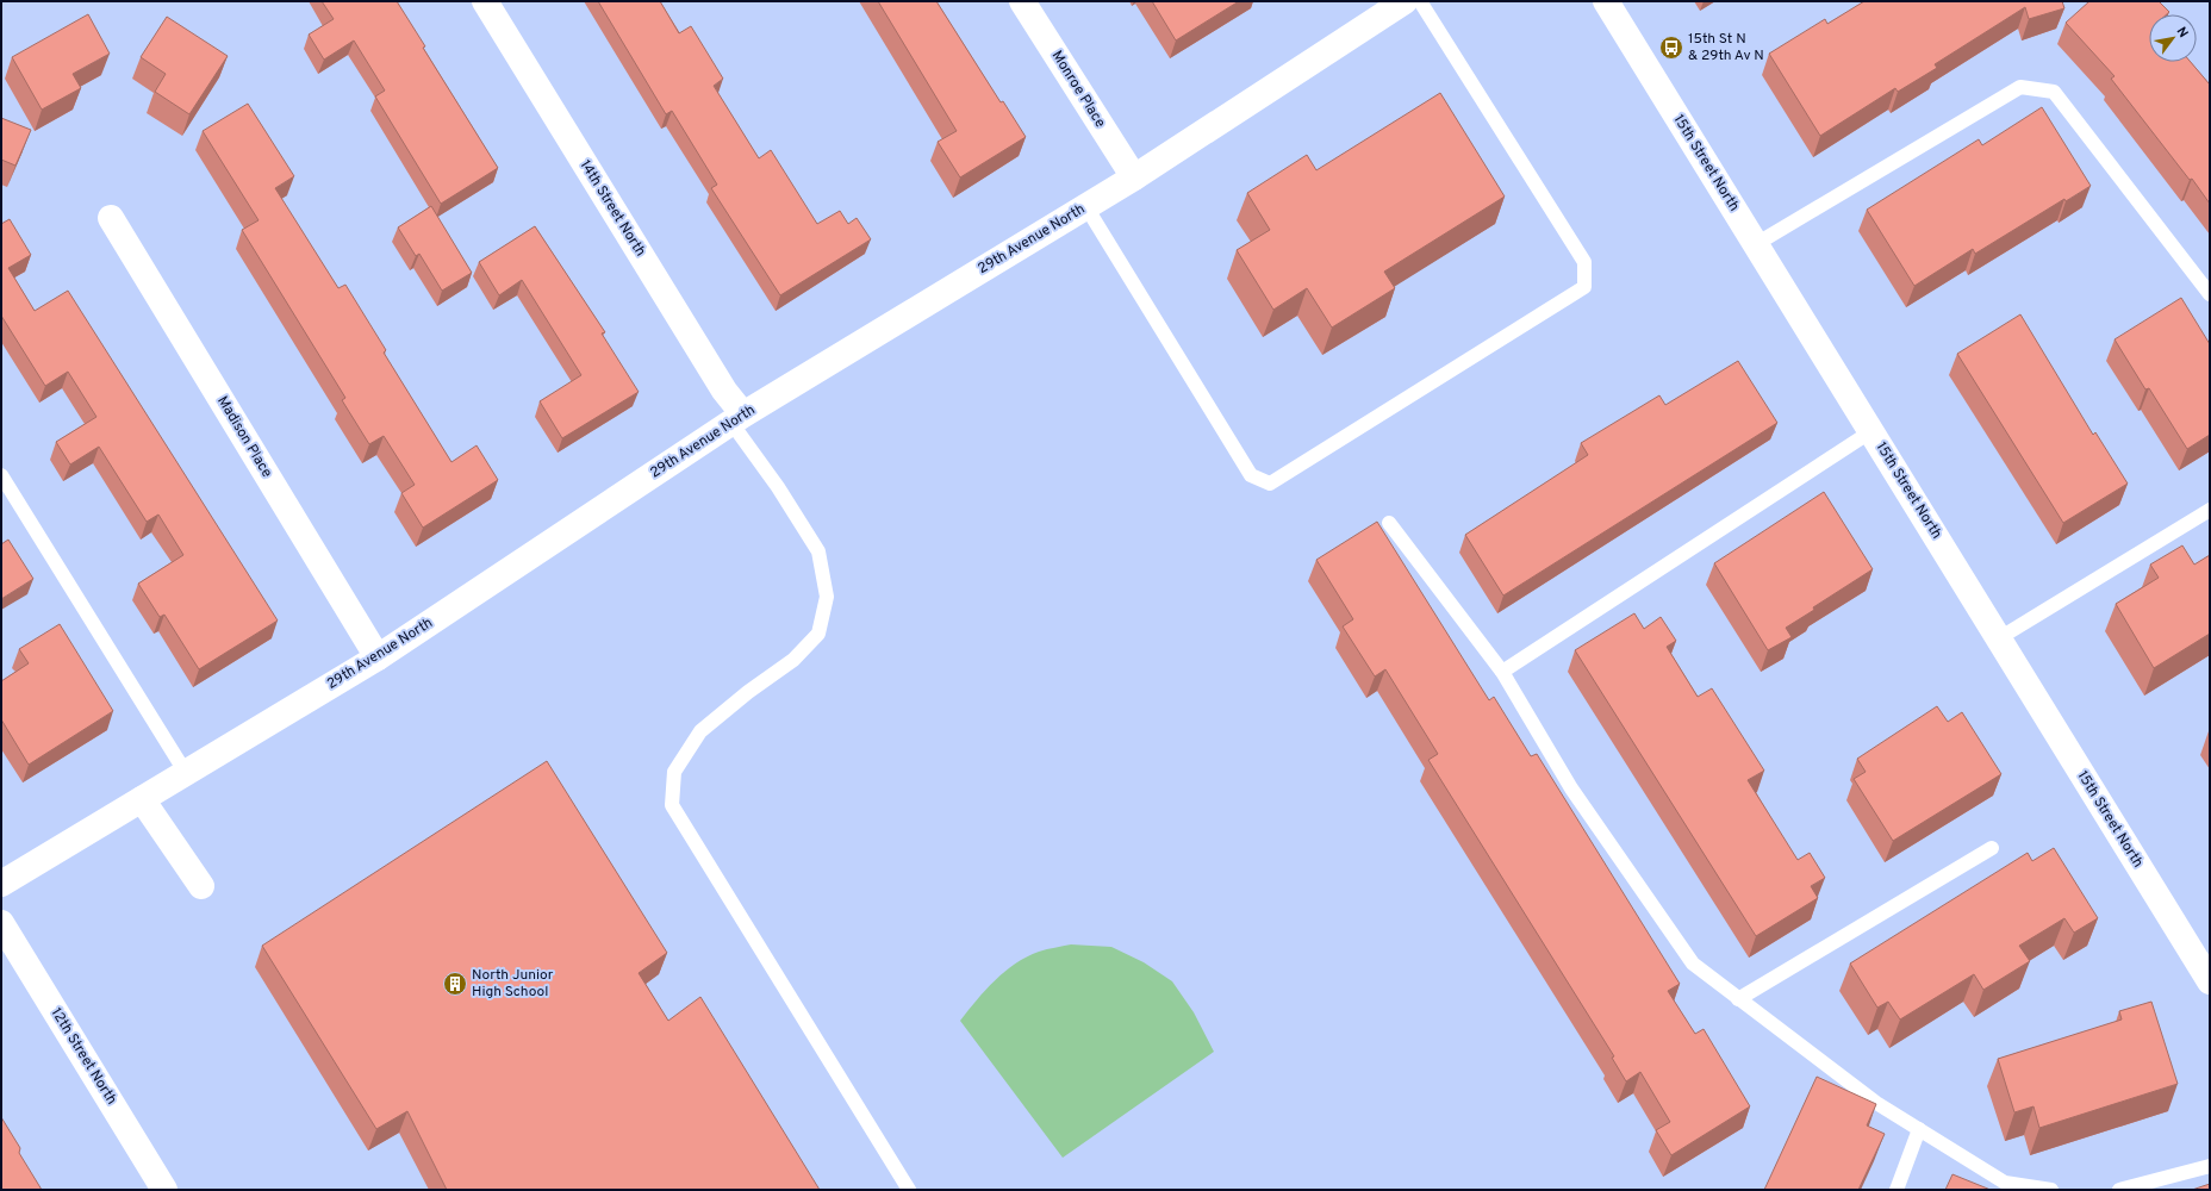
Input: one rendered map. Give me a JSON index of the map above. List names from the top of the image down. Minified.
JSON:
{"streets":{"street":["Monroe Place","15th Street North","14th Street North","29th Avenue North","Madison Place","12th Street North"]},"crossings":[["Monroe Place","29th Avenue North"],["14th Street North","29th Avenue North"],["29th Avenue North","Madison Place"]],"places":{"bus stop":["15th St N & 29th Av N"],"building":["North Junior High School"]},"north":"top right"}
